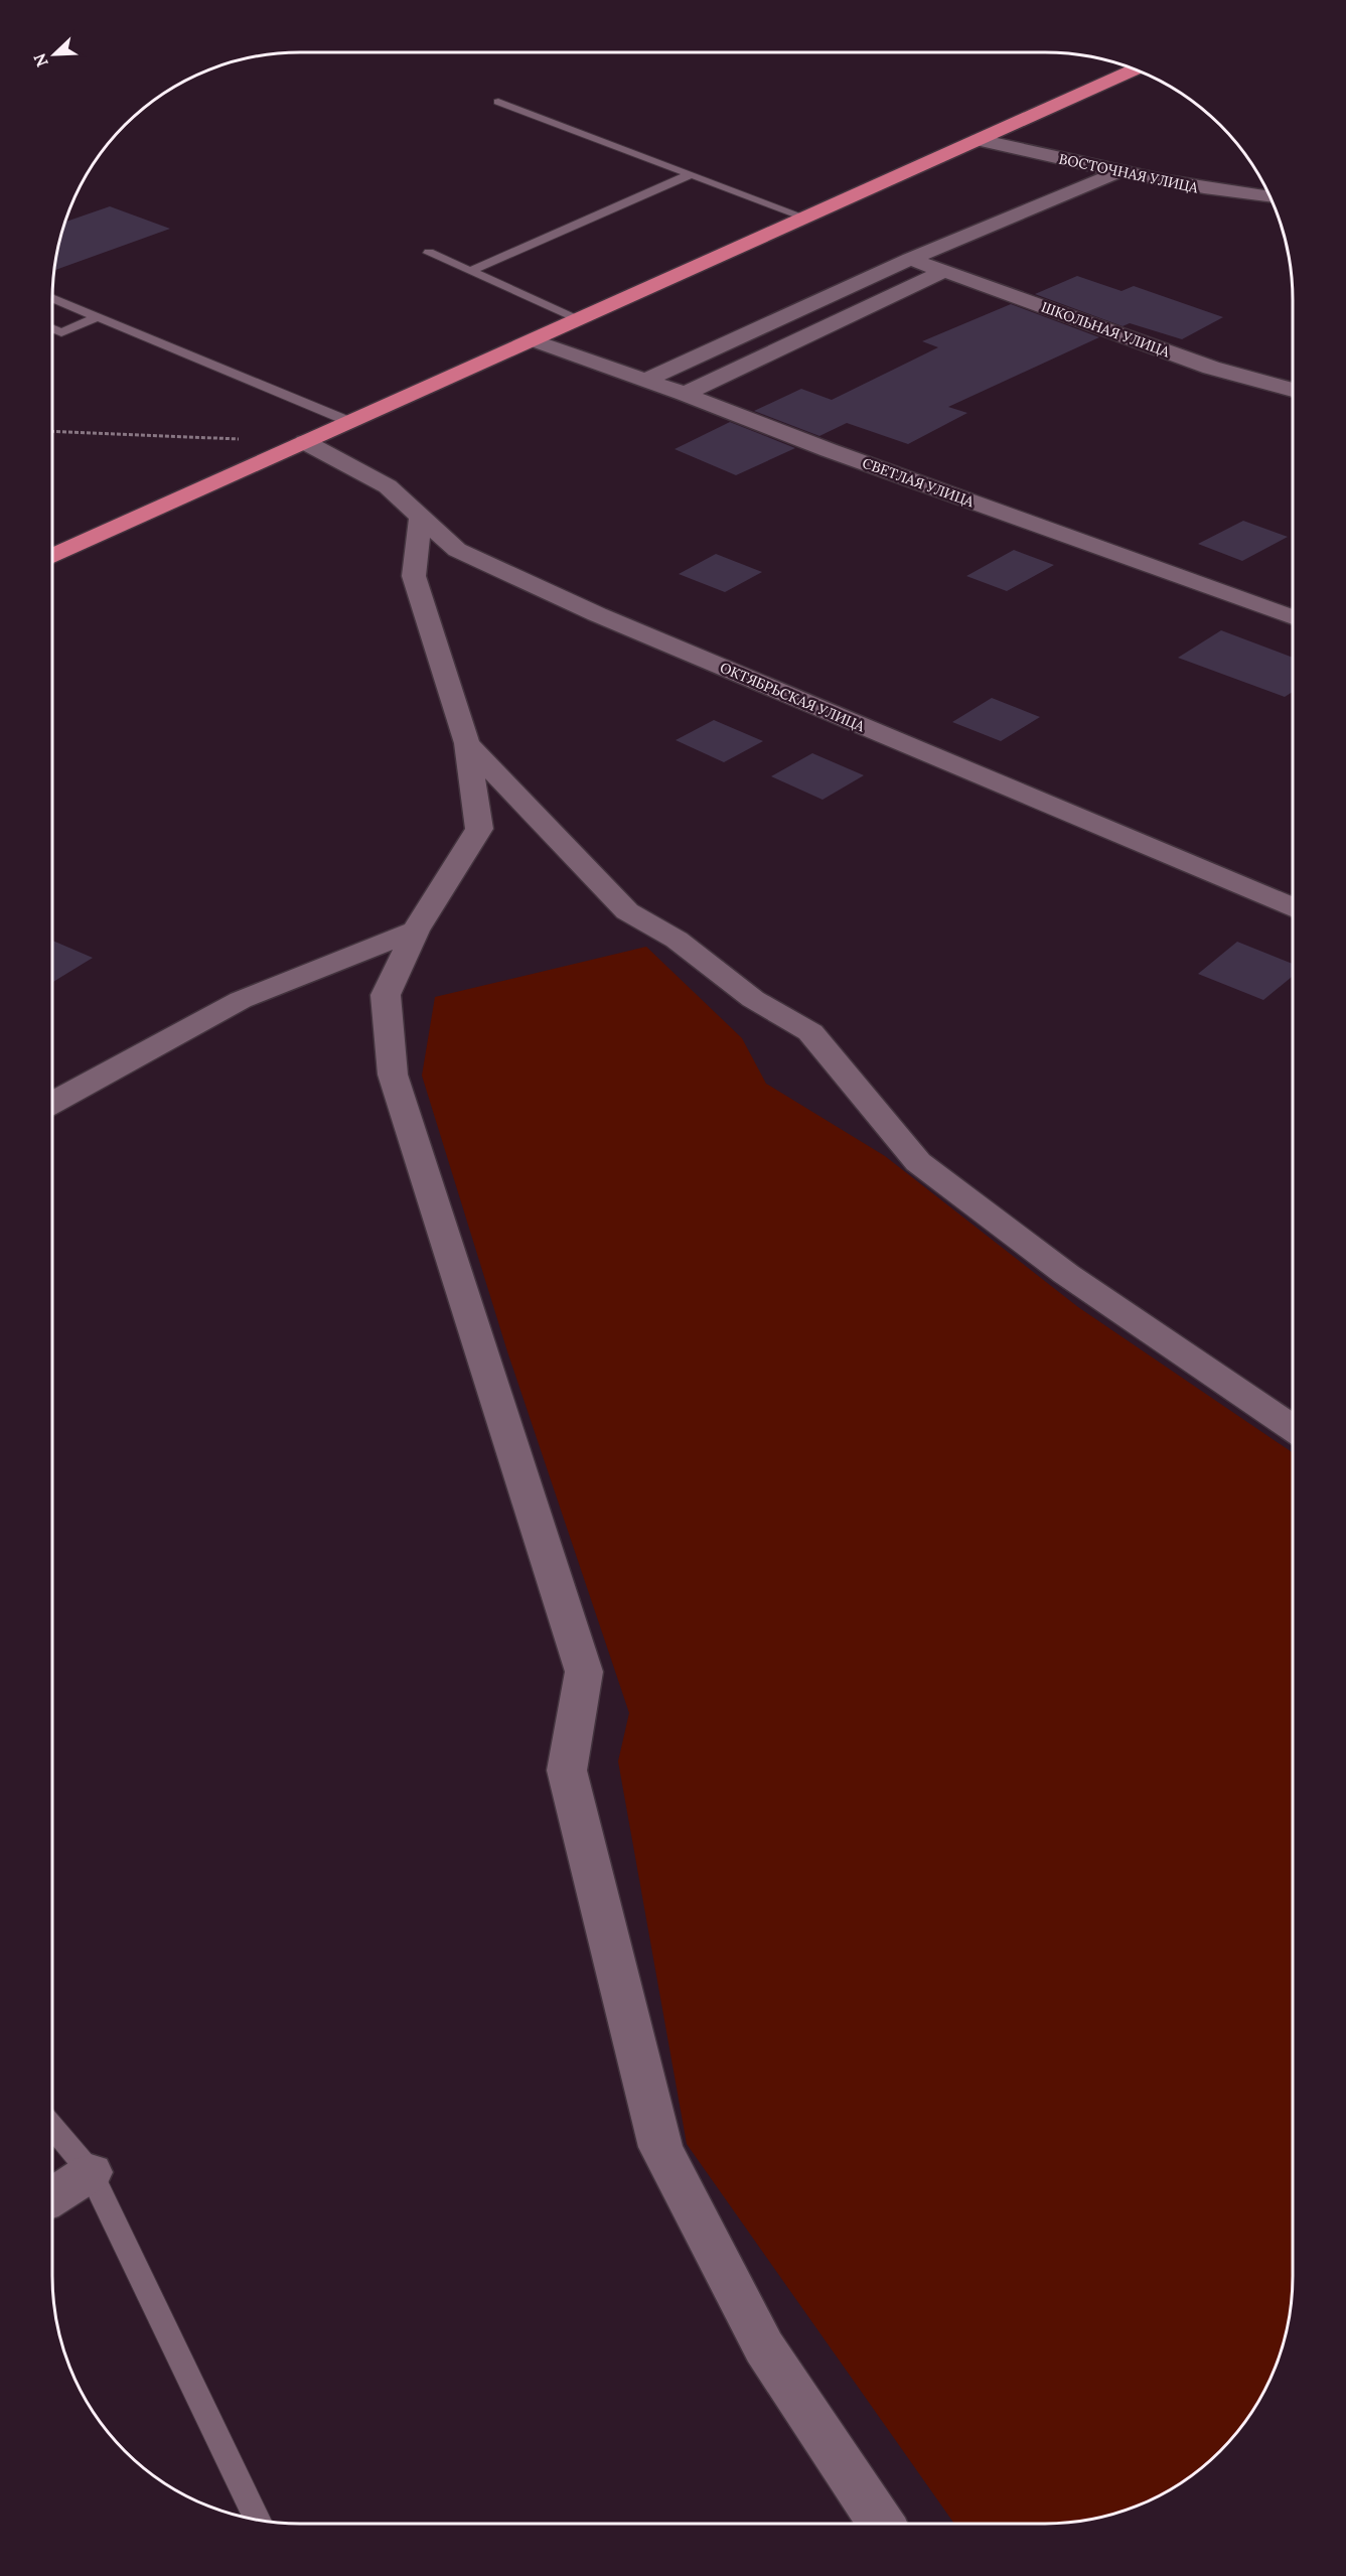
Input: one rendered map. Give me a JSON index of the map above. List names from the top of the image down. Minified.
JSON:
{"streets":{"street":["ВОСТОЧНАЯ УЛИЦА","ШКОЛЬНАЯ УЛИЦА","СВЕТЛАЯ УЛИЦА","ОКТЯБРЬСКАЯ УЛИЦА"]},"north":"bottom left"}
